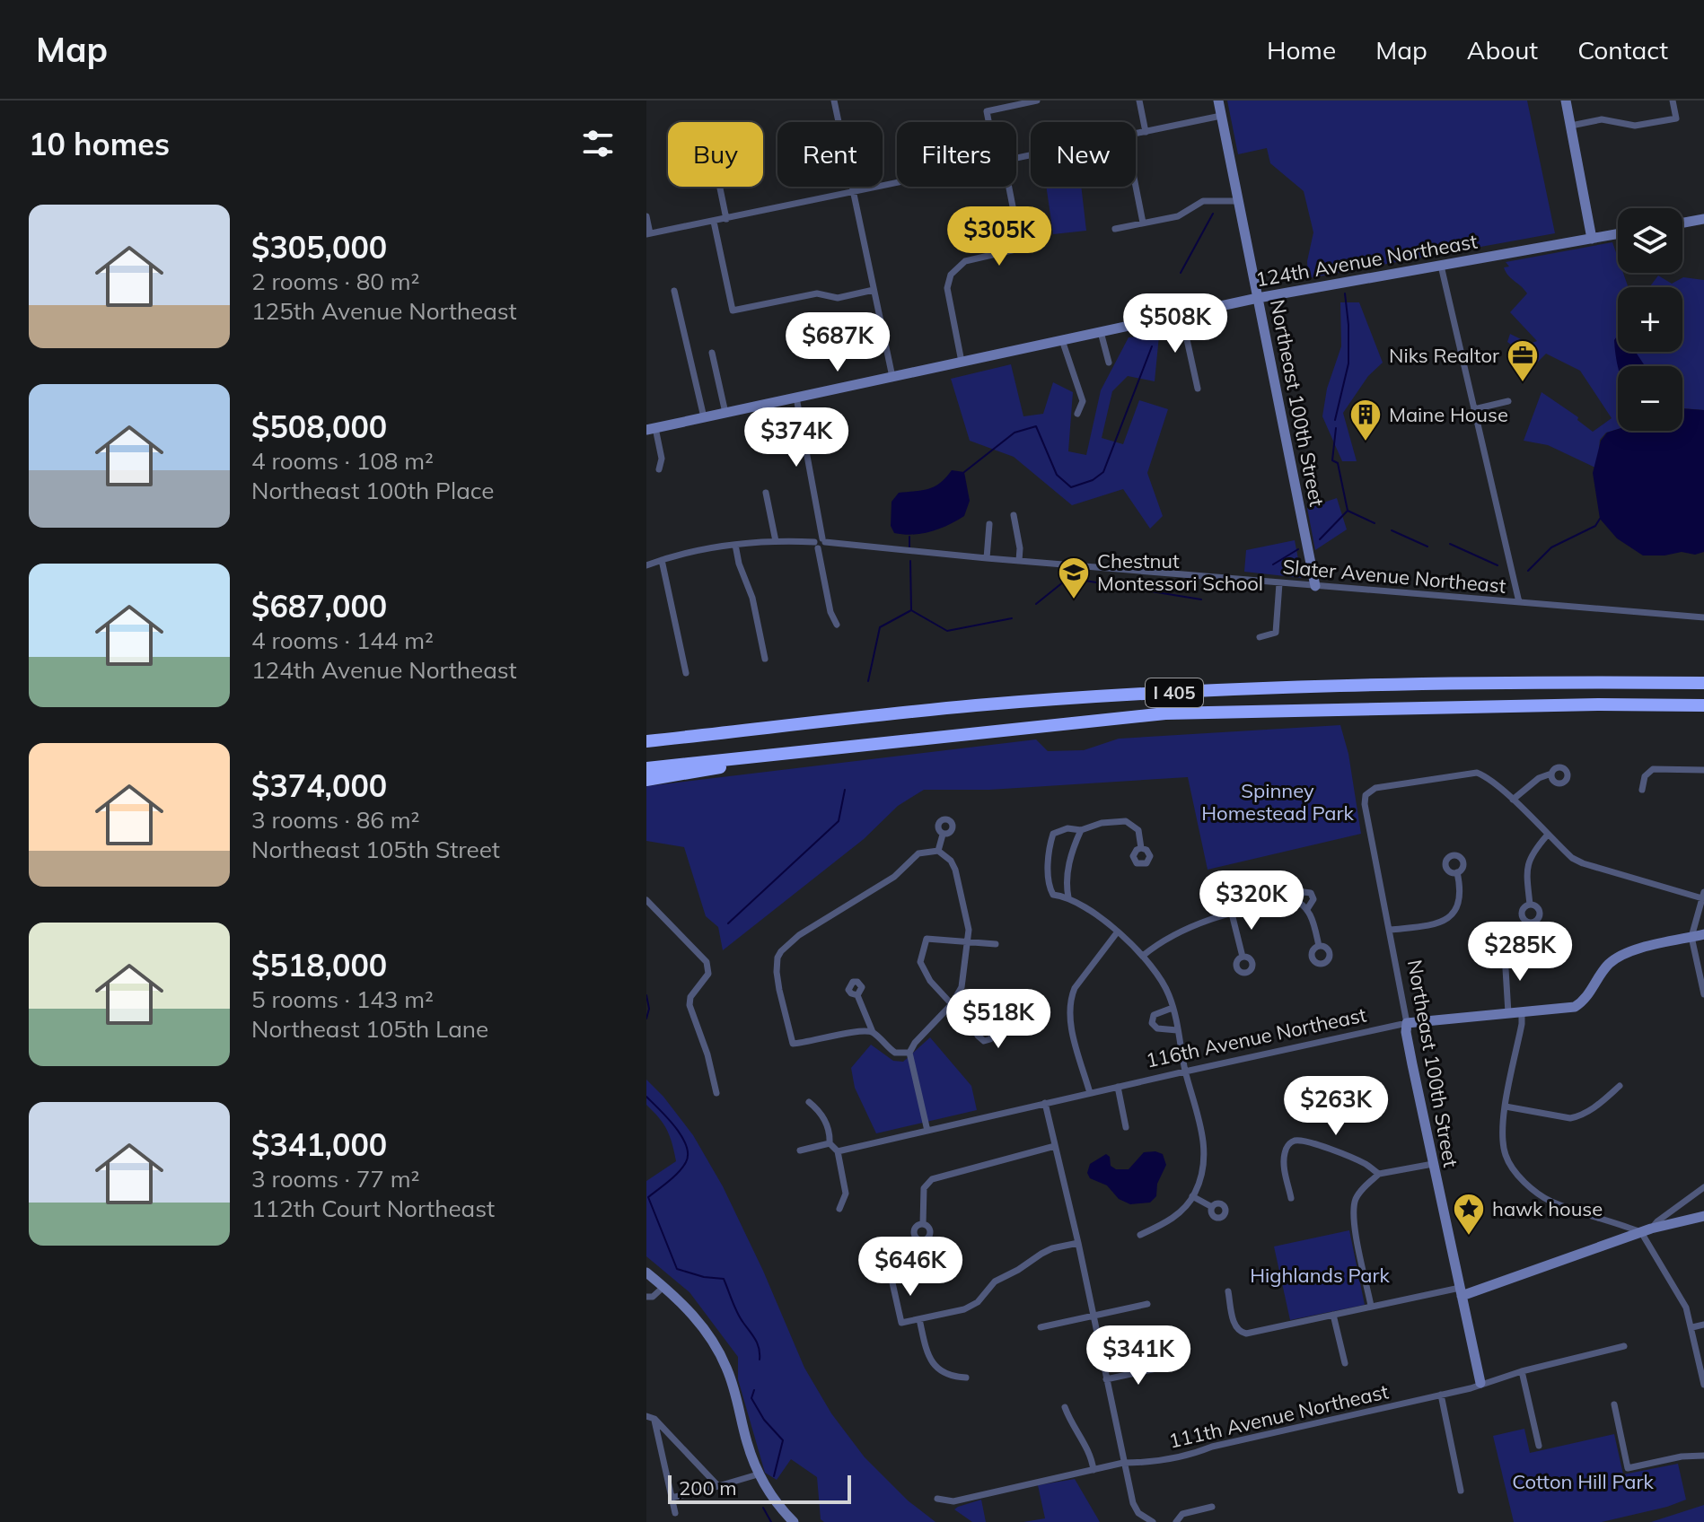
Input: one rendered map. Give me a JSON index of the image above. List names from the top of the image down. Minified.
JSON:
{"streets":{"highway":["I 405"],"street":["124th Avenue Northeast","Northeast 100th Street","Slater Avenue Northeast","116th Avenue Northeast","111th Avenue Northeast"]},"crossings":[["124th Avenue Northeast","Northeast 100th Street"],["Northeast 100th Street","Slater Avenue Northeast"],["Northeast 100th Street","116th Avenue Northeast"],["Northeast 100th Street","111th Avenue Northeast"]],"parks":["Spinney Homestead Park","Highlands Park","Cotton Hill Park"],"places":{"office":["Niks Realtor"],"building":["Maine House"],"school or university":["Chestnut Montessori School"],"place":["hawk house"]},"scale_bar":"200 m","page":{"header":"Map","nav":["Home","Map","About","Contact"],"heading":"10 homes","chip":["Buy","Rent","Filters","New"],"list":[{"name":"$305,000","note":"2 rooms · 80 m² · 125th Avenue Northeast"},{"name":"$508,000","note":"4 rooms · 108 m² · Northeast 100th Place"},{"name":"$687,000","note":"4 rooms · 144 m² · 124th Avenue Northeast"},{"name":"$374,000","note":"3 rooms · 86 m² · Northeast 105th Street"},{"name":"$518,000","note":"5 rooms · 143 m² · Northeast 105th Lane"},{"name":"$341,000","note":"3 rooms · 77 m² · 112th Court Northeast"}],"price":["$305K","$508K","$687K","$374K","$320K","$285K","$518K","$263K","$646K","$341K"],"map_buttons":["+","−"],"scale":"200 m"}}
